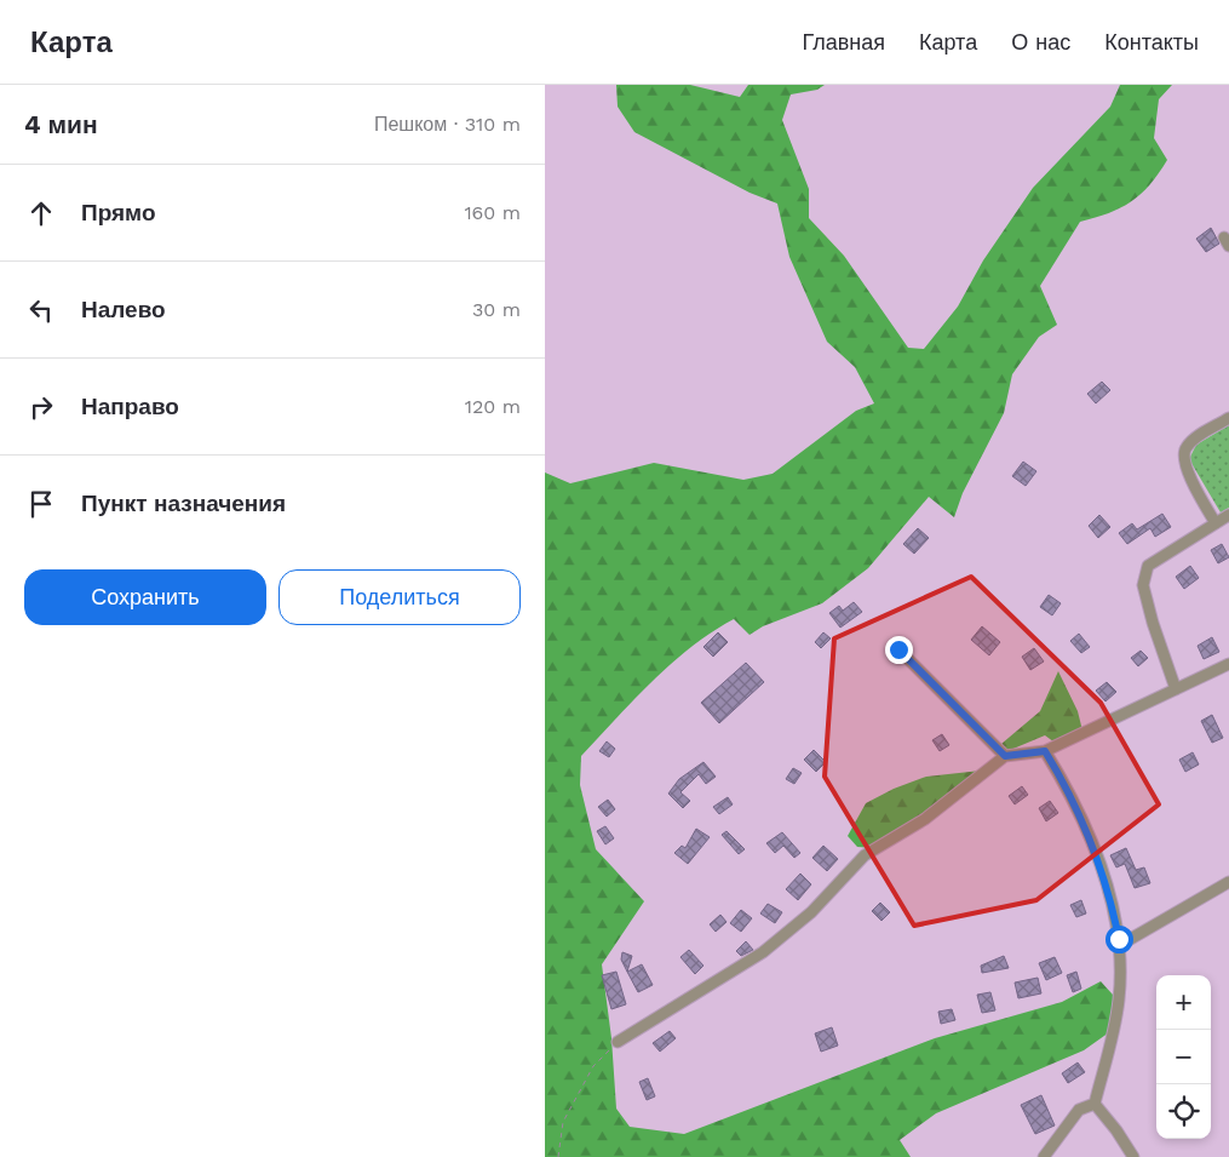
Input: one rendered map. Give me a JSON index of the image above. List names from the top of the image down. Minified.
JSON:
{"page":{"header":"Карта","nav":["Главная","Карта","О нас","Контакты"],"heading":["4 мин","Пешком · 310 m"],"list":[["Прямо","160 m"],["Налево","30 m"],["Направо","120 m"],"Пункт назначения"],"buttons":["Сохранить","Поделиться"],"map_buttons":["+","−"]}}
